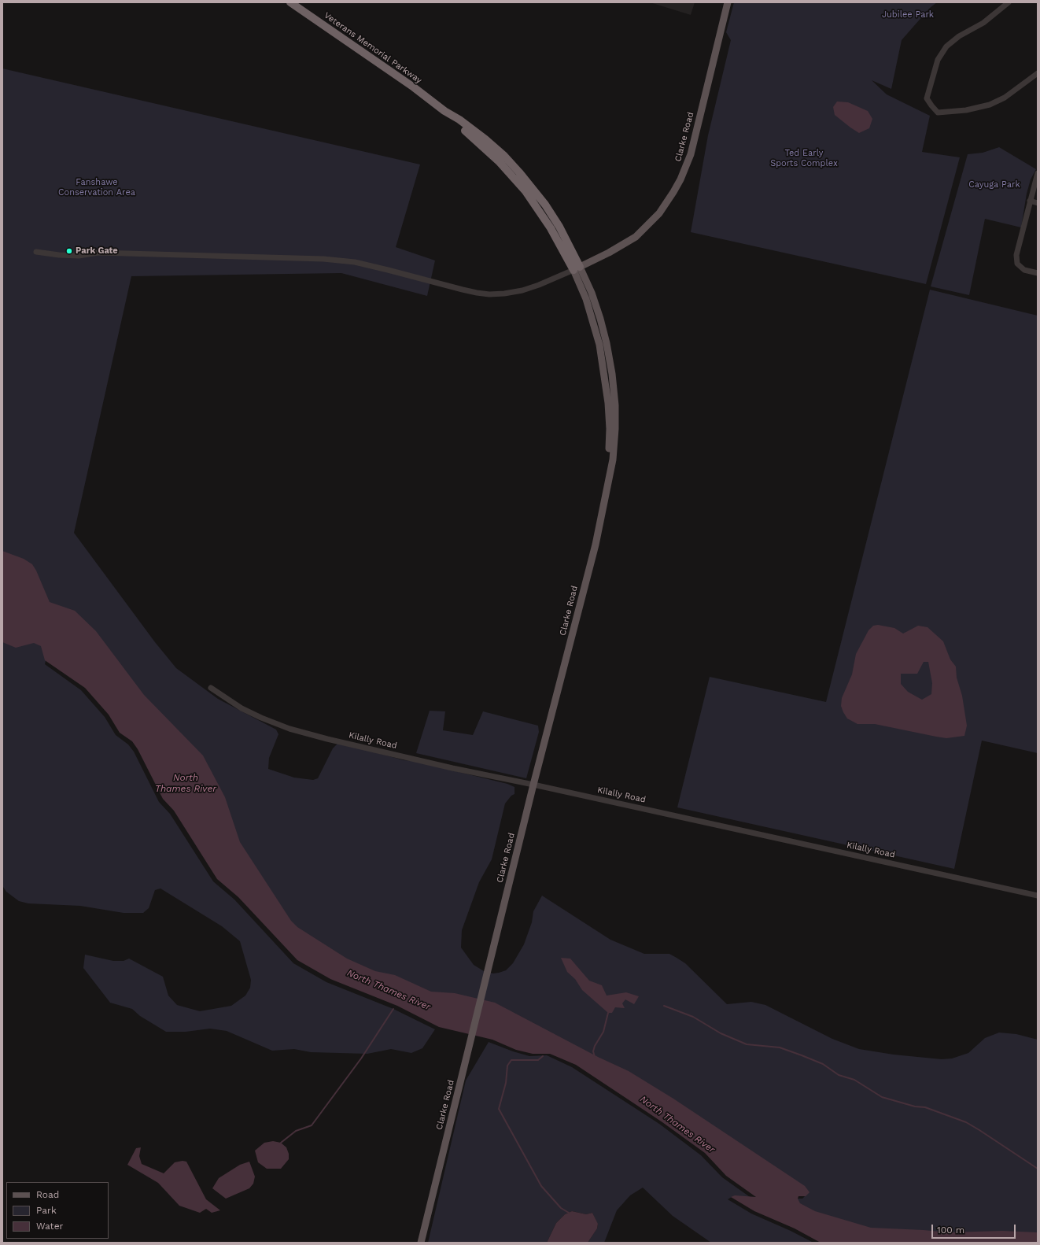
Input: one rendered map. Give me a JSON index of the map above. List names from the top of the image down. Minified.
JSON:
{"streets":{"highway":["Veterans Memorial Parkway"],"main road":["Clarke Road"],"street":["Kilally Road"]},"crossings":[["Veterans Memorial Parkway","Clarke Road"],["Clarke Road","Kilally Road"]],"water":["North Thames River"],"parks":["Jubilee Park","Ted Early Sports Complex","Fanshawe Conservation Area","Cayuga Park"],"places":["Park Gate"],"legend":["Road","Park","Water"],"scale_bar":"100 m"}
